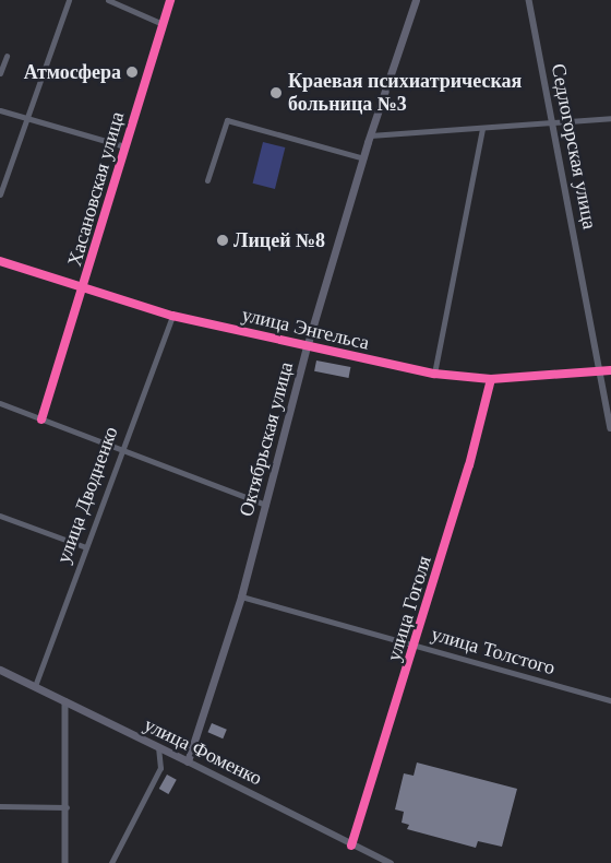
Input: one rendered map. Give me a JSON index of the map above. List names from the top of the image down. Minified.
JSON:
{"streets":{"main road":["Октябрьская улица","улица Фоменко"],"street":["Седлогорская улица","Хасановская улица","улица Энгельса","улица Дводненко","улица Гоголя","улица Толстого"]},"crossings":[["Седлогорская улица","улица Энгельса"],["Хасановская улица","улица Энгельса"],["улица Энгельса","Октябрьская улица"],["улица Энгельса","улица Дводненко"],["улица Энгельса","улица Гоголя"],["Октябрьская улица","улица Толстого"],["Октябрьская улица","улица Фоменко"],["улица Дводненко","улица Фоменко"],["улица Гоголя","улица Толстого"],["улица Гоголя","улица Фоменко"]],"places":["Атмосфера","Краевая психиатрическая больница №3","Лицей №8"]}
